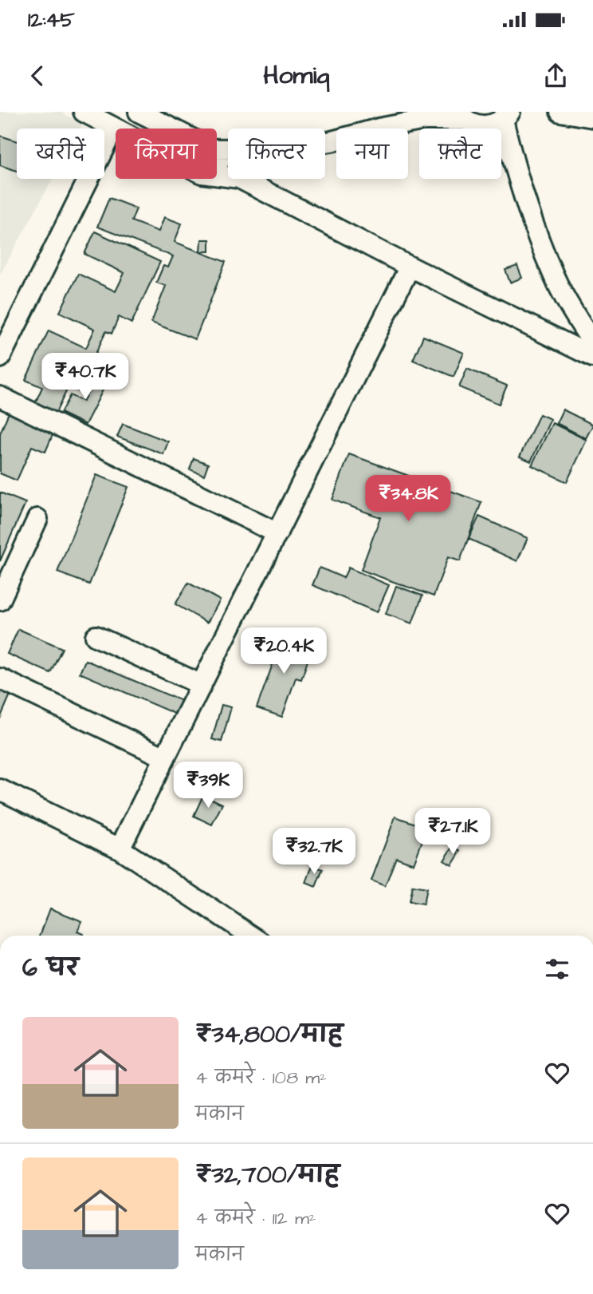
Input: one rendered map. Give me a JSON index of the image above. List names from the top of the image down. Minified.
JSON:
{"page":{"status":"12:45","header":"Homiq","chip":["खरीदें","किराया","फ़िल्टर","नया","फ़्लैट"],"price":["₹40.7K","₹34.8K","₹20.4K","₹39K","₹27.1K","₹32.7K"],"heading":"6 घर","list":[{"name":"₹34,800/माह","note":"4 कमरे · 108 m² · मकान"},{"name":"₹32,700/माह","note":"4 कमरे · 112 m² · मकान"}]}}
